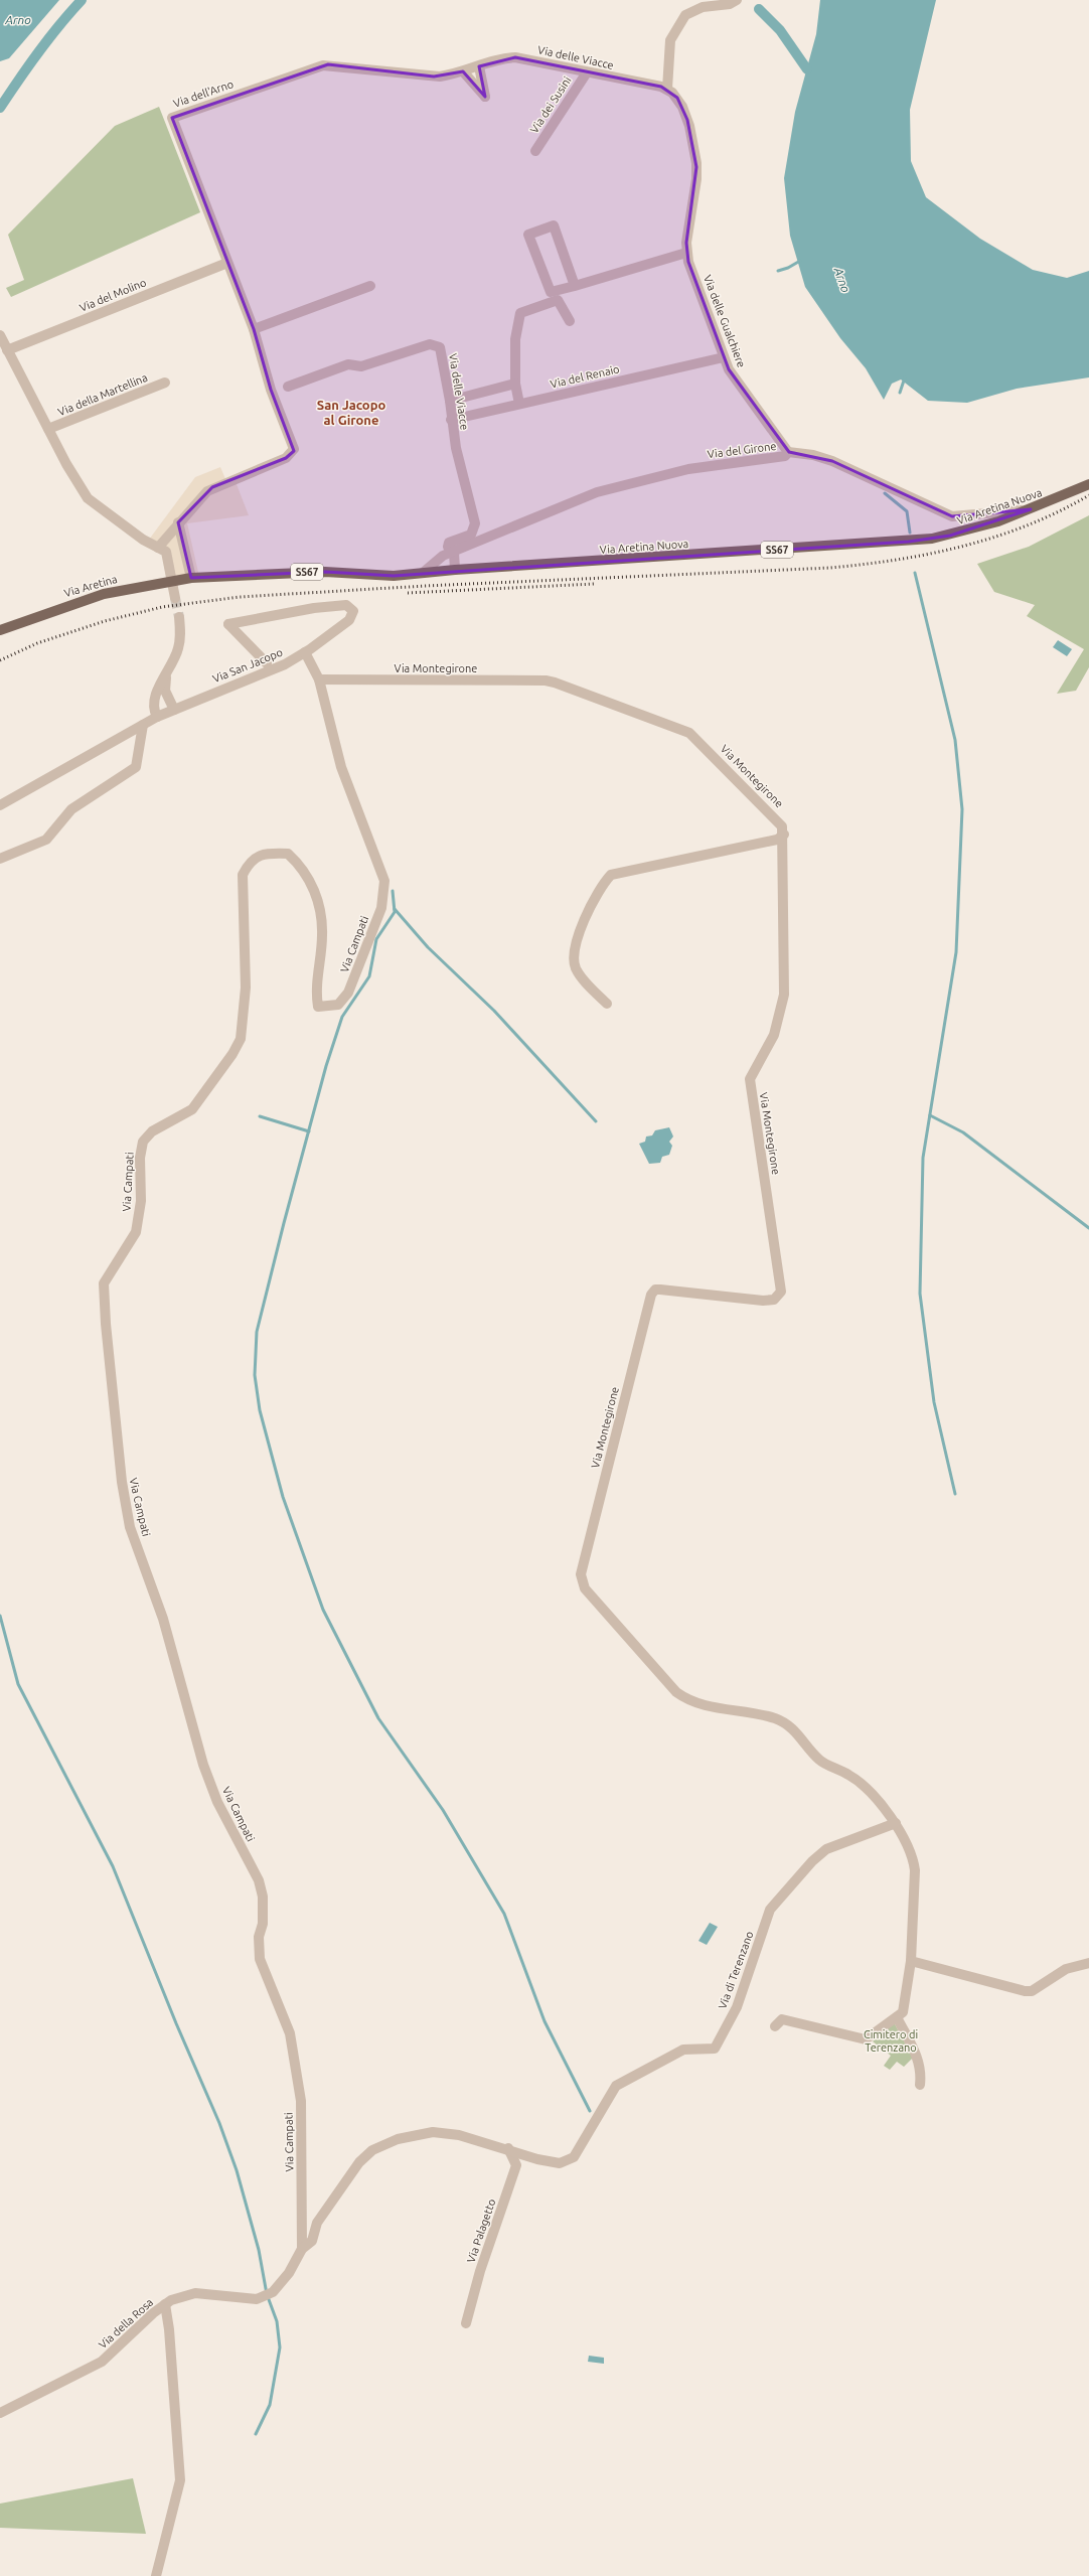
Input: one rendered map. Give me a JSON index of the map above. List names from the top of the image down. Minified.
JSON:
{"streets":{"main road":["Via Aretina Nuova","SS67","Via Aretina"],"street":["Via delle Viacce","Via dell'Arno","Via dei Susini","Via del Molino","Via delle Gualchiere","Via del Renaio","Via della Martellina","Via del Girone","Via San Jacopo","Via Montegirone","Via Campati","Via di Terenzano","Via Palagetto","Via della Rosa"]},"crossings":[["Via delle Viacce","Via dell'Arno"],["Via delle Viacce","Via dei Susini"],["Via delle Viacce","Via delle Gualchiere"],["Via delle Viacce","Via del Renaio"],["Via delle Viacce","Via del Girone"],["Via dell'Arno","Via del Molino"],["Via del Molino","Via della Martellina"],["Via delle Gualchiere","Via del Renaio"],["Via delle Gualchiere","Via del Girone"],["Via del Girone","Via Aretina Nuova"],["Via Aretina Nuova","Via Aretina"],["Via San Jacopo","Via Campati"],["Via Montegirone","Via Campati"],["Via Montegirone","Via di Terenzano"],["Via Campati","Via di Terenzano"],["Via Campati","Via della Rosa"],["Via di Terenzano","Via della Rosa"]],"districts":["San Jacopo al Girone"],"water":["Arno"],"parks":["Cimitero di Terenzano"]}
